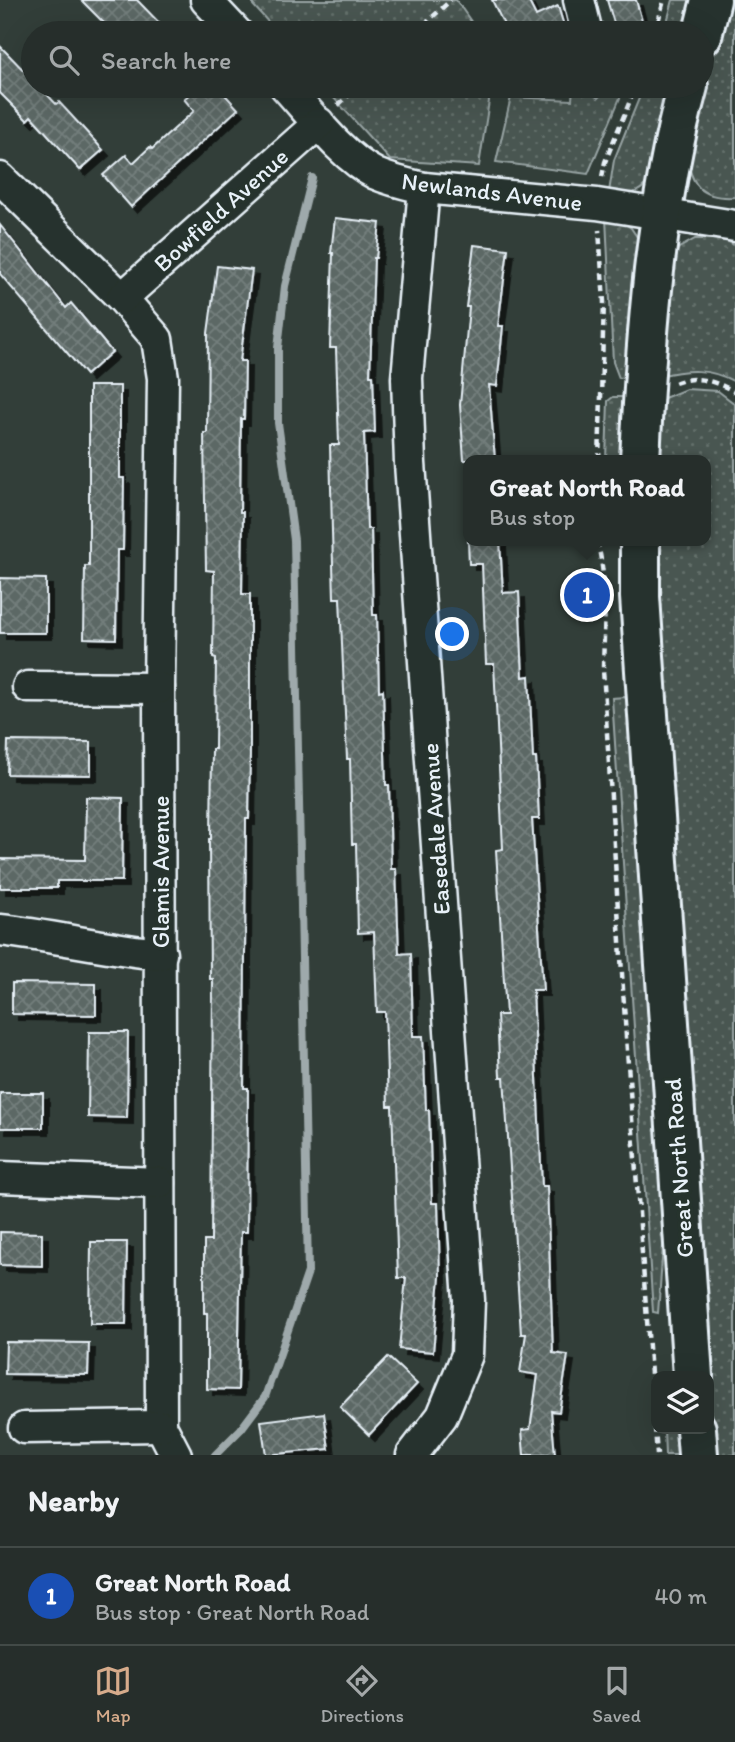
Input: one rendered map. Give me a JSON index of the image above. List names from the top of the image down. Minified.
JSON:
{"streets":{"main road":["Great North Road"],"street":["Newlands Avenue","Bowfield Avenue","Easedale Avenue","Glamis Avenue"]},"crossings":[["Newlands Avenue","Bowfield Avenue"],["Newlands Avenue","Easedale Avenue"],["Bowfield Avenue","Glamis Avenue"]],"page":{"search":"Search here","popup":["Great North Road","Bus stop"],"pins":"1","heading":"Nearby","list":[{"mark":"1","name":"Great North Road","note":"Bus stop · Great North Road","value":"40 m"}],"nav":["Map","Directions","Saved"]}}
